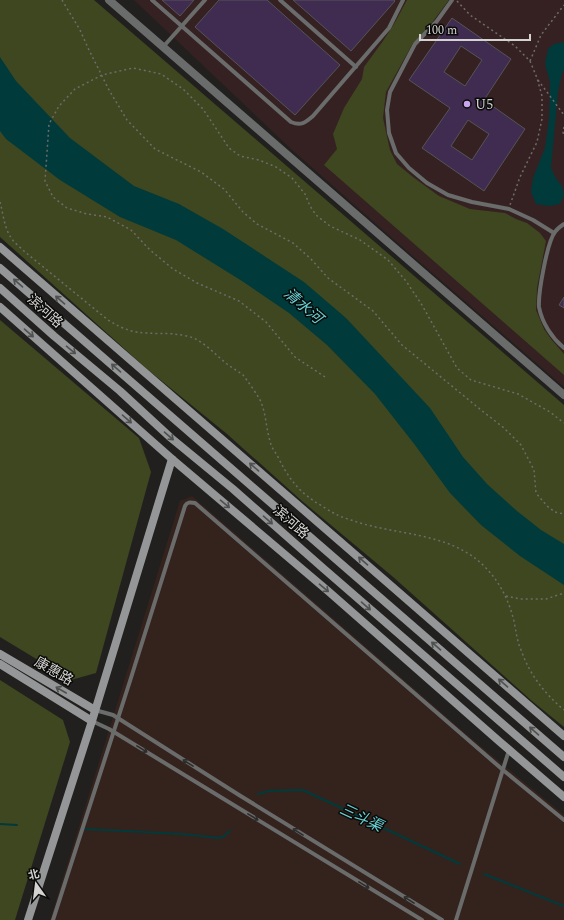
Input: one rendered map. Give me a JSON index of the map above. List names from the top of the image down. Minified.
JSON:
{"streets":{"street":["滨河路","康惠路"]},"water":["清水河","三斗渠"],"places":["U5"],"scale_bar":"100 m","north":"top"}
